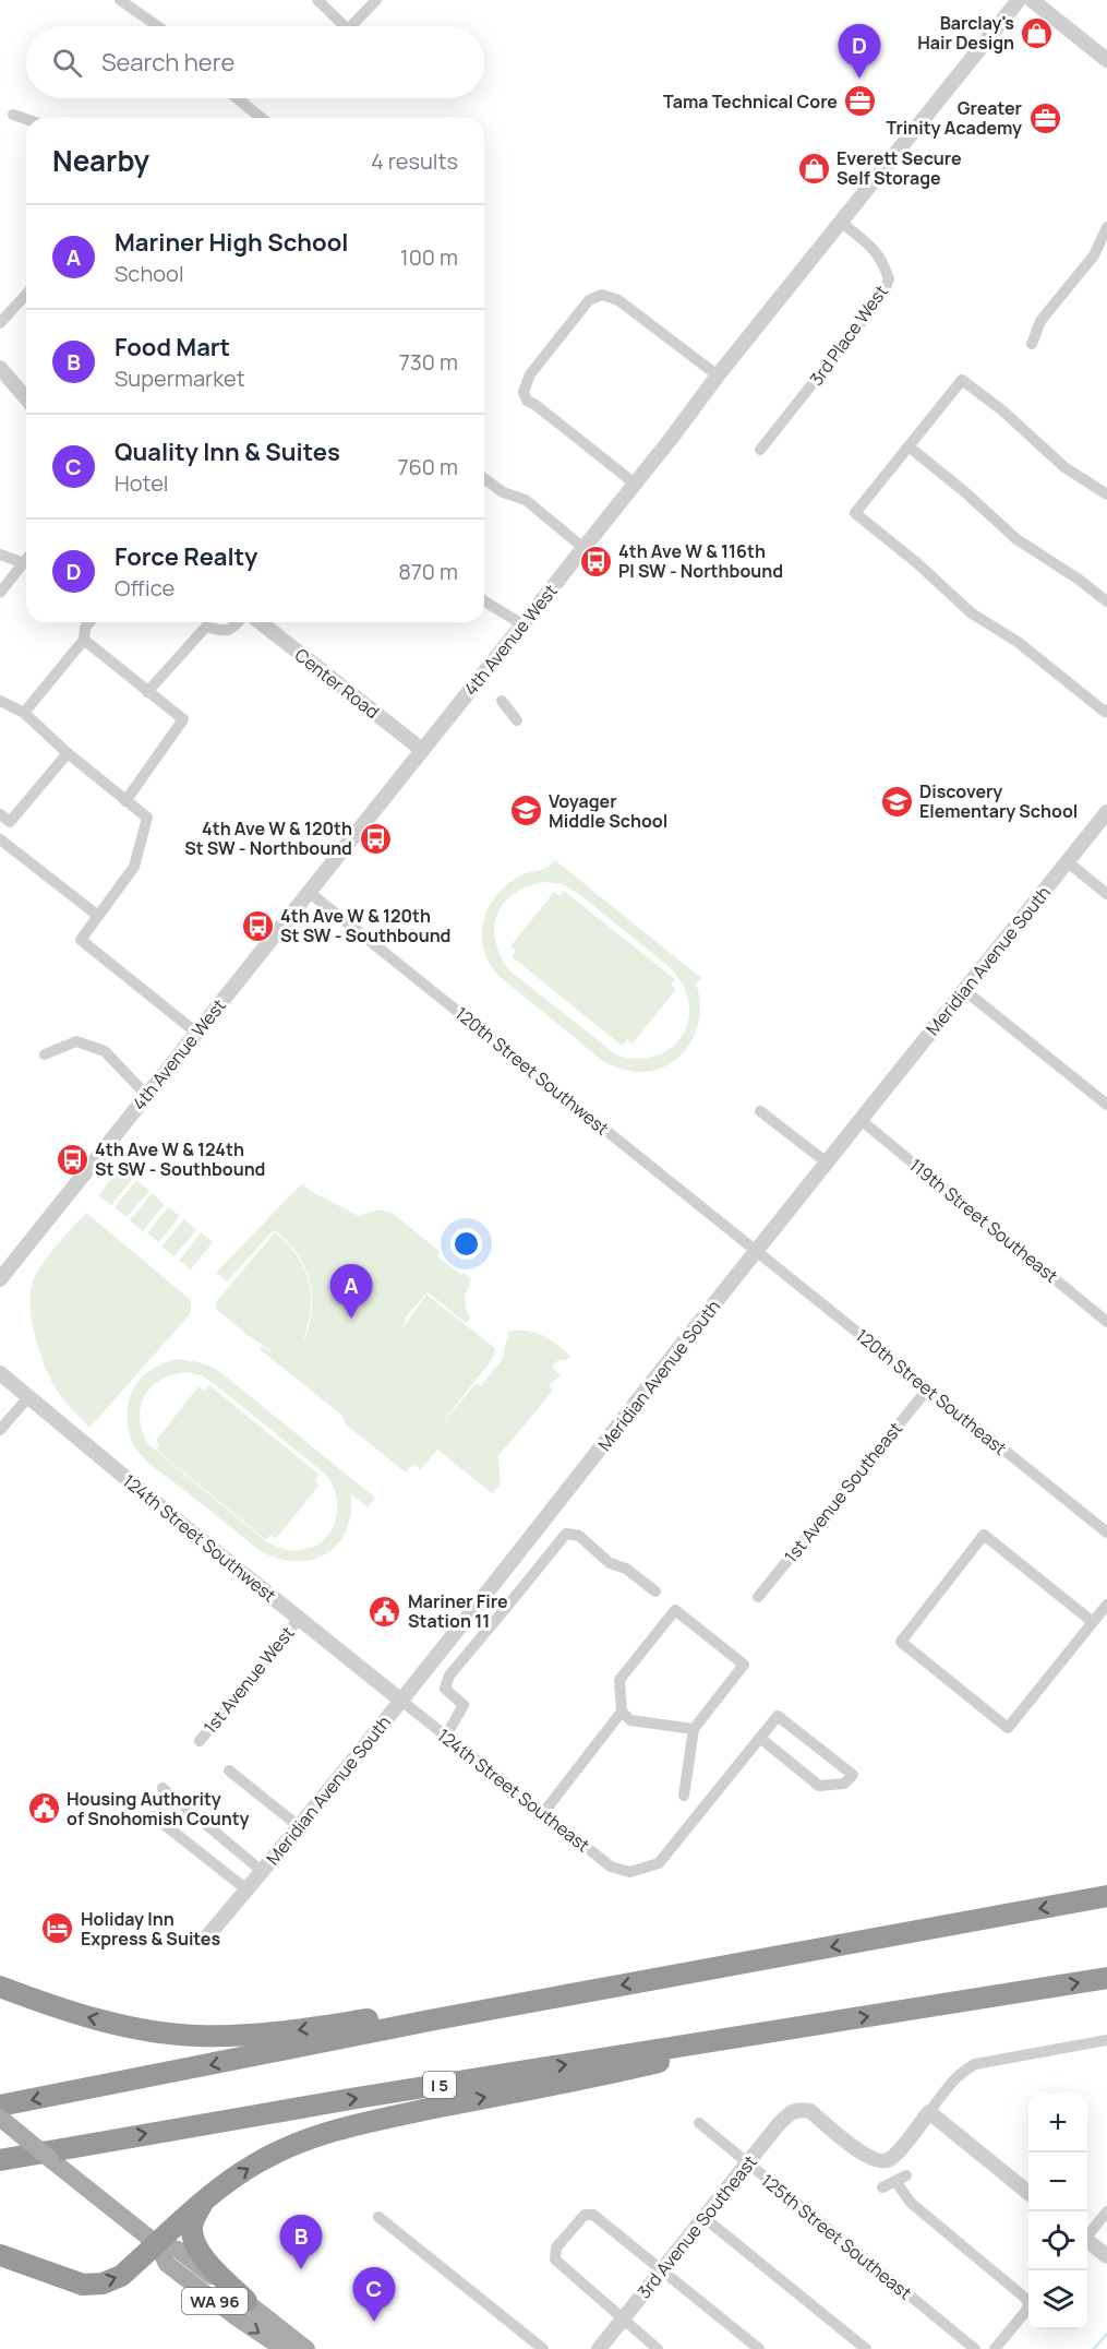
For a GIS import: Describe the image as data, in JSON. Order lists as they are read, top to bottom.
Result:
{
  "streets": {
    "highway": ["I 5"],
    "main road": ["WA 96"],
    "street": [
      "3rd Place West",
      "4th Avenue West",
      "Center Road",
      "Meridian Avenue South",
      "120th Street Southwest",
      "119th Street Southeast",
      "120th Street Southeast",
      "1st Avenue Southeast",
      "124th Street Southwest",
      "1st Avenue West",
      "124th Street Southeast",
      "3rd Avenue Southeast",
      "125th Street Southeast"
    ]
  },
  "crossings": [
    ["3rd Place West", "4th Avenue West"],
    ["4th Avenue West", "Center Road"],
    ["4th Avenue West", "120th Street Southwest"],
    ["Meridian Avenue South", "120th Street Southwest"],
    ["Meridian Avenue South", "119th Street Southeast"],
    ["Meridian Avenue South", "120th Street Southeast"],
    ["Meridian Avenue South", "124th Street Southwest"],
    ["Meridian Avenue South", "124th Street Southeast"],
    ["120th Street Southwest", "120th Street Southeast"],
    ["120th Street Southeast", "1st Avenue Southeast"],
    ["124th Street Southwest", "1st Avenue West"],
    ["124th Street Southwest", "124th Street Southeast"],
    ["3rd Avenue Southeast", "125th Street Southeast"]
  ],
  "places": {
    "shop": ["Barclay's Hair Design", "Everett Secure Self Storage"],
    "office": ["Tama Technical Core", "Greater Trinity Academy"],
    "bus stop": [
      "4th Ave W & 116th Pl SW - Northbound",
      "4th Ave W & 120th St SW - Northbound",
      "4th Ave W & 120th St SW - Southbound",
      "4th Ave W & 124th St SW - Southbound"
    ],
    "school or university": ["Discovery Elementary School", "Voyager Middle School"],
    "public building": ["Mariner Fire Station 11", "Housing Authority of Snohomish County"],
    "hotel": ["Holiday Inn Express & Suites"]
  },
  "page": {
    "pins": [
      "D",
      "A",
      "B",
      "C"
    ],
    "search": "Search here",
    "heading": ["Nearby", "4 results"],
    "list": [
      {
        "mark": "A",
        "name": "Mariner High School",
        "note": "School",
        "value": "100 m"
      },
      {
        "mark": "B",
        "name": "Food Mart",
        "note": "Supermarket",
        "value": "730 m"
      },
      {
        "mark": "C",
        "name": "Quality Inn & Suites",
        "note": "Hotel",
        "value": "760 m"
      },
      {
        "mark": "D",
        "name": "Force Realty",
        "note": "Office",
        "value": "870 m"
      }
    ],
    "map_buttons": ["+", "−"]
  }
}
